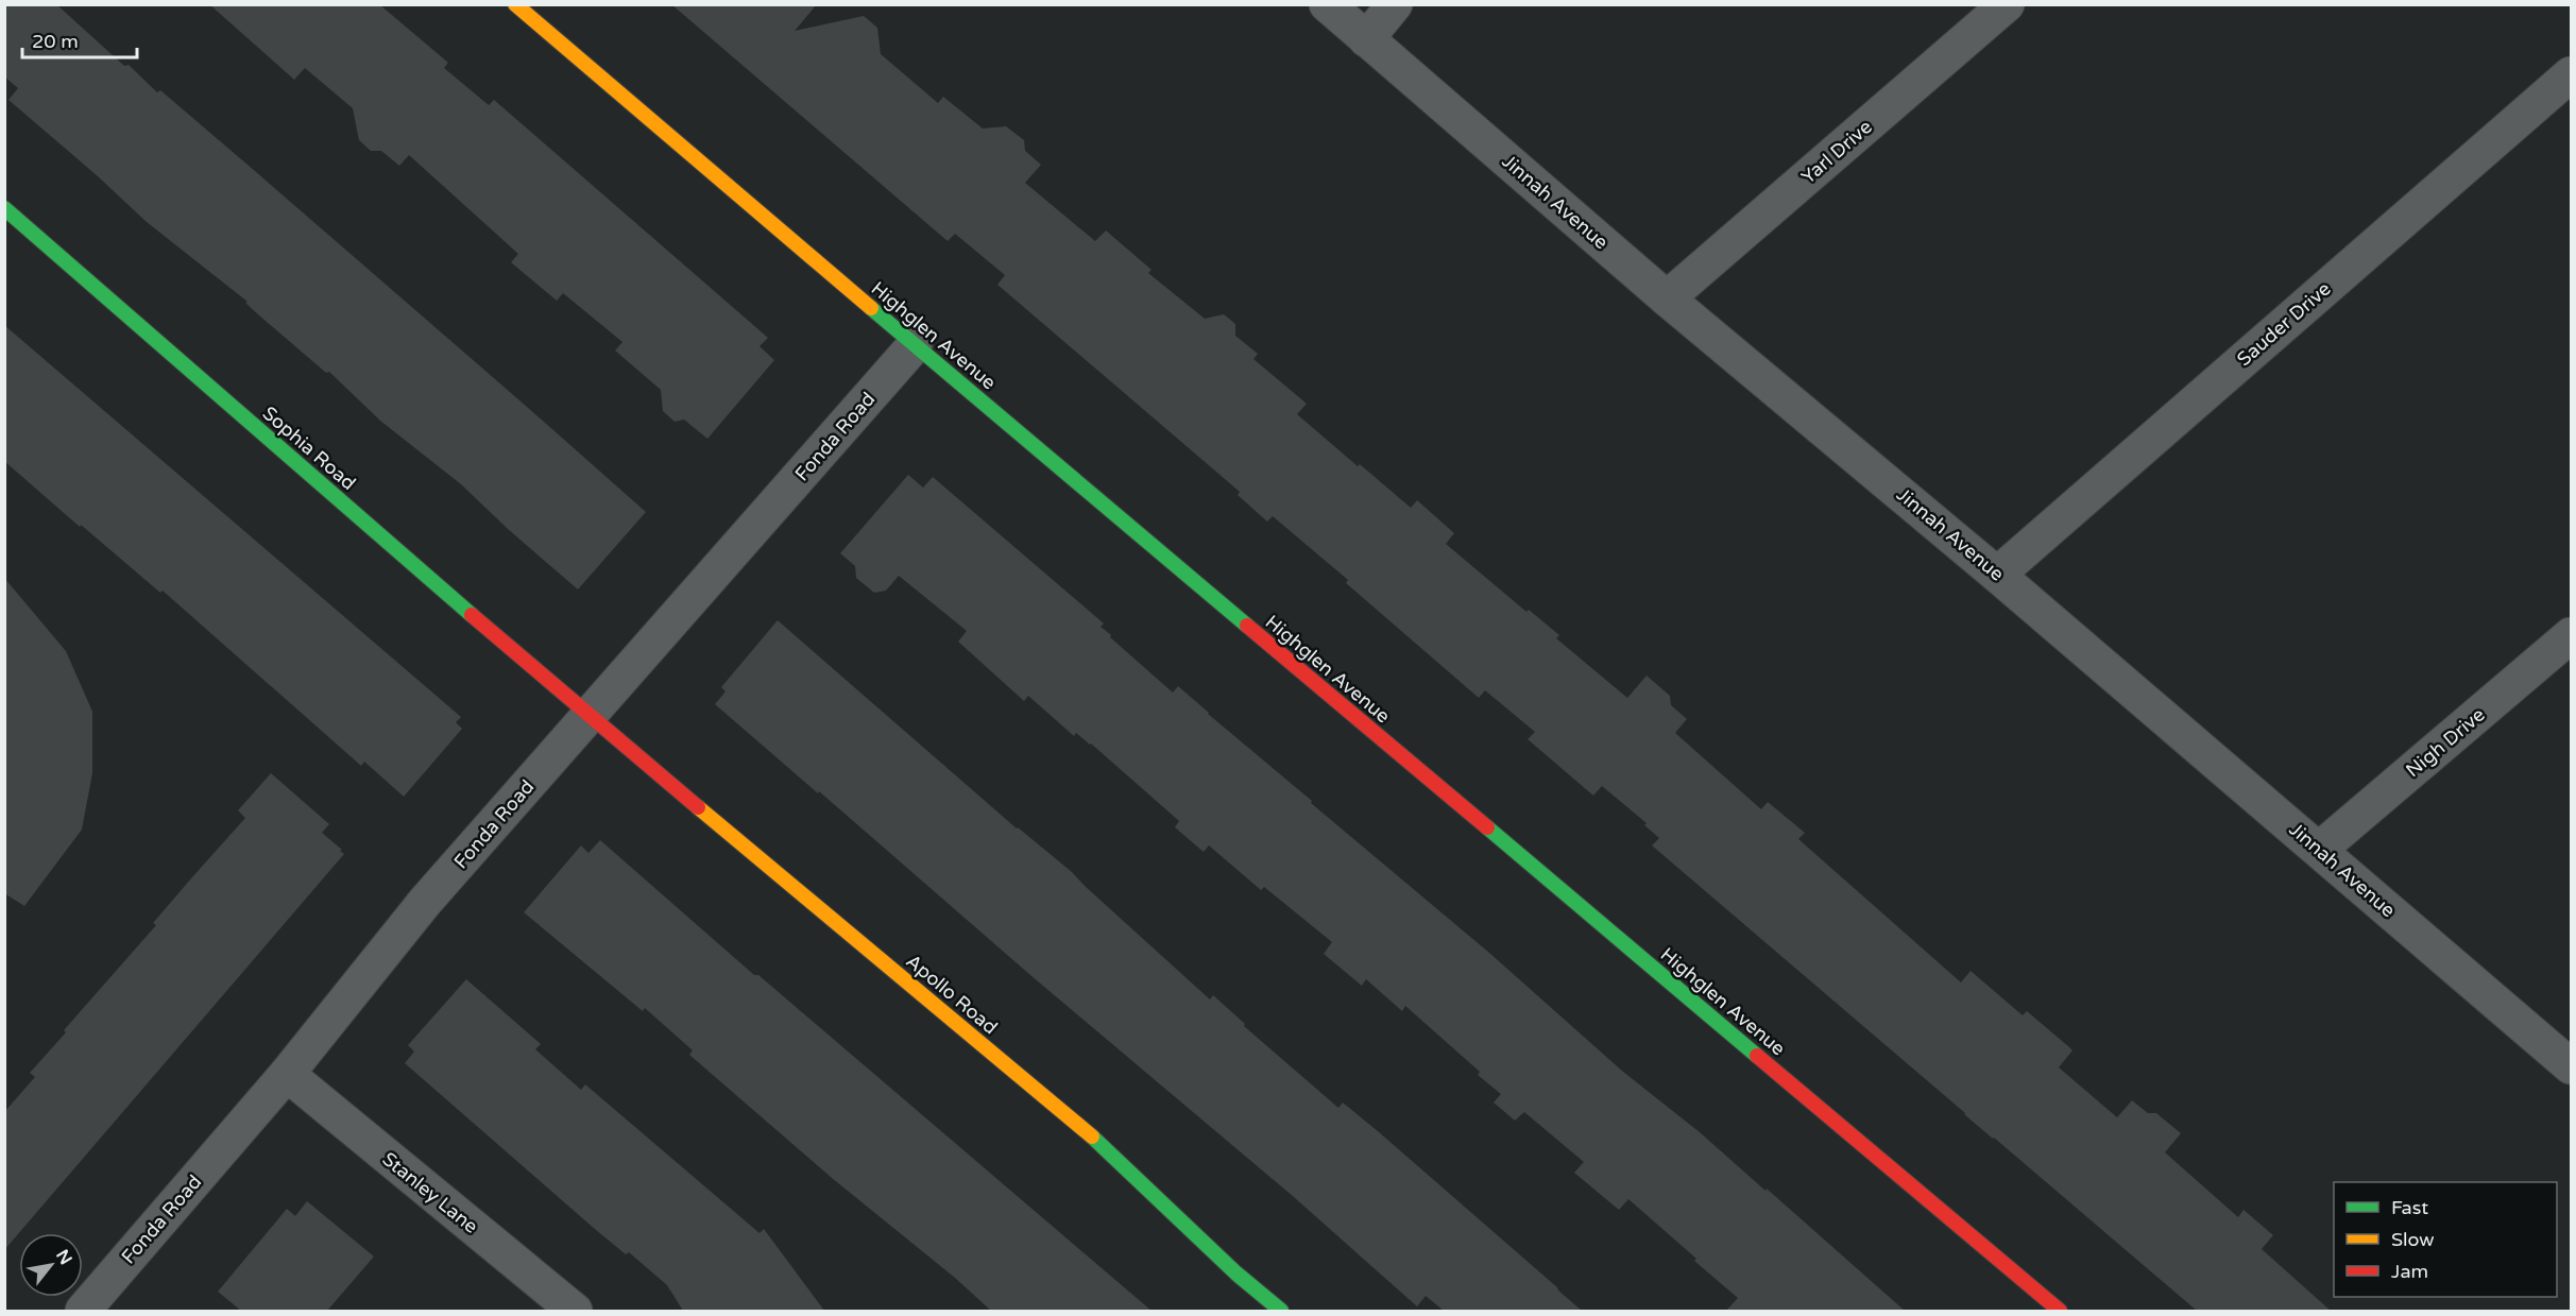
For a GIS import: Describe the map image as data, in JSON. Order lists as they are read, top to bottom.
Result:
{
  "streets": {
    "street": [
      "Yarl Drive",
      "Jinnah Avenue",
      "Sauder Drive",
      "Highglen Avenue",
      "Fonda Road",
      "Sophia Road",
      "Nigh Drive",
      "Apollo Road",
      "Stanley Lane"
    ]
  },
  "crossings": [
    ["Yarl Drive", "Jinnah Avenue"],
    ["Jinnah Avenue", "Sauder Drive"],
    ["Jinnah Avenue", "Nigh Drive"],
    ["Highglen Avenue", "Fonda Road"],
    ["Fonda Road", "Sophia Road"],
    ["Fonda Road", "Apollo Road"],
    ["Fonda Road", "Stanley Lane"],
    ["Sophia Road", "Apollo Road"]
  ],
  "legend": ["Fast", "Slow", "Jam"],
  "scale_bar": "20 m",
  "north": "top right"
}
